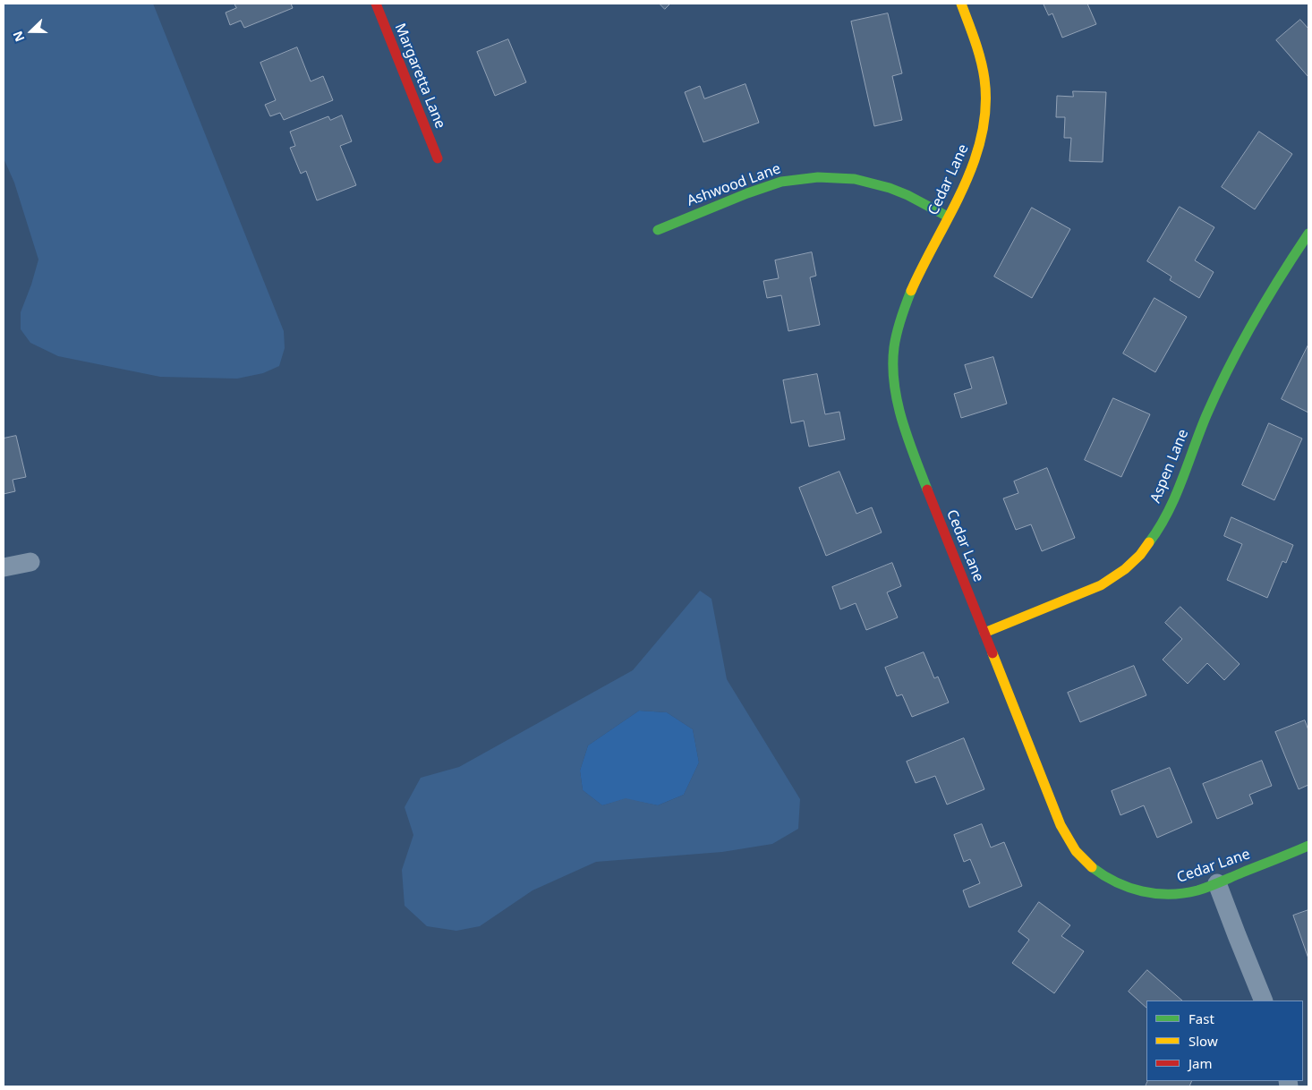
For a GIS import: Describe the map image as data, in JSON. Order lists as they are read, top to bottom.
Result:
{
  "streets": {
    "street": [
      "Margaretta Lane",
      "Cedar Lane",
      "Ashwood Lane",
      "Aspen Lane"
    ]
  },
  "crossings": [
    ["Cedar Lane", "Ashwood Lane"],
    ["Cedar Lane", "Aspen Lane"]
  ],
  "legend": ["Fast", "Slow", "Jam"],
  "north": "left"
}
